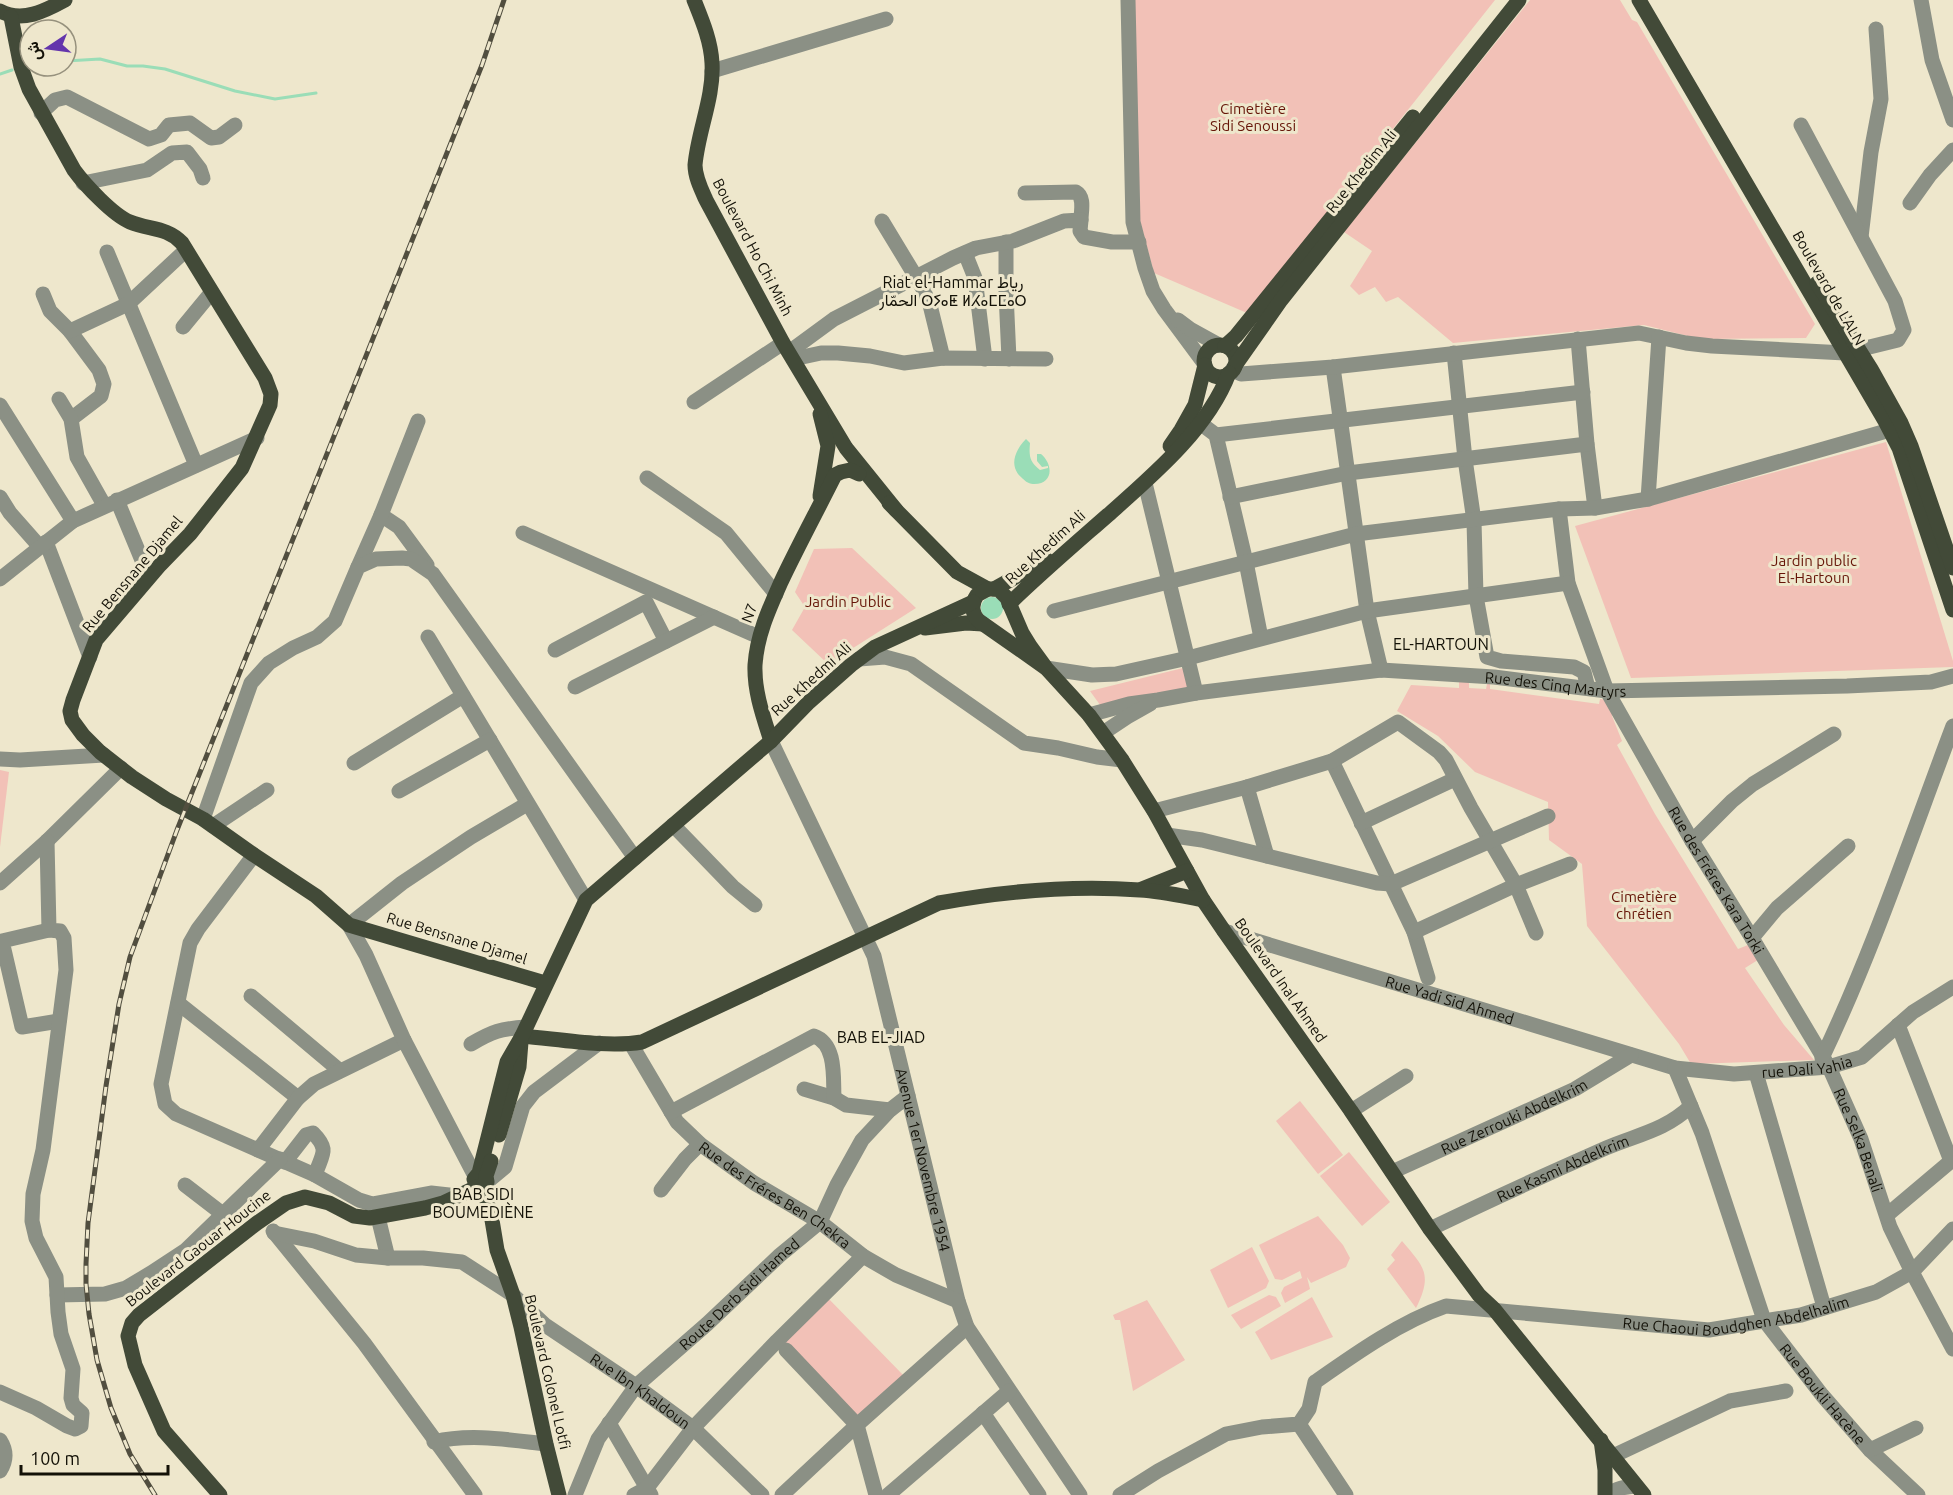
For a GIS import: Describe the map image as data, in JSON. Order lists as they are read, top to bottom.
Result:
{
  "streets": {
    "main road": [
      "Rue Khedim Ali",
      "Boulevard Ho Chi Minh",
      "Boulevard de L'ALN",
      "Rue Bensnane Djamel",
      "N7",
      "Rue Khedmi Ali",
      "Boulevard Inal Ahmed",
      "Boulevard Gaouar Houcine",
      "Boulevard Colonel Lotfi"
    ],
    "street": [
      "Rue des Cinq Martyrs",
      "Rue des Fréres Kara Torki",
      "Rue Yadi Sid Ahmed",
      "rue Dali Yahia",
      "Rue Zerrouki Abdelkrim",
      "Rue Selka Benali",
      "Avenue 1er Novembre 1954",
      "Rue Kasmi Abdelkrim",
      "Rue des Fréres Ben Chekra",
      "Route Derb Sidi Hamed",
      "Rue Chaoui Boudghen Abdelhalim",
      "Rue Ibn Khaldoun",
      "Rue Boukli Hacène"
    ]
  },
  "crossings": [
    ["Rue Khedim Ali", "Rue Khedmi Ali"],
    ["N7", "Rue Khedmi Ali"],
    ["N7", "Avenue 1er Novembre 1954"],
    ["Rue Khedmi Ali", "Avenue 1er Novembre 1954"],
    ["Rue des Cinq Martyrs", "Rue des Fréres Kara Torki"],
    ["Rue des Fréres Kara Torki", "rue Dali Yahia"],
    ["Rue des Fréres Kara Torki", "Rue Selka Benali"],
    ["Boulevard Inal Ahmed", "Rue Yadi Sid Ahmed"],
    ["Boulevard Inal Ahmed", "Rue Zerrouki Abdelkrim"],
    ["Boulevard Inal Ahmed", "Rue Kasmi Abdelkrim"],
    ["Boulevard Inal Ahmed", "Rue Chaoui Boudghen Abdelhalim"],
    ["Rue Yadi Sid Ahmed", "rue Dali Yahia"],
    ["Rue Yadi Sid Ahmed", "Rue Zerrouki Abdelkrim"],
    ["Rue Yadi Sid Ahmed", "Rue Boukli Hacène"],
    ["rue Dali Yahia", "Rue Selka Benali"],
    ["rue Dali Yahia", "Rue Boukli Hacène"],
    ["Rue Selka Benali", "Rue Chaoui Boudghen Abdelhalim"],
    ["Avenue 1er Novembre 1954", "Rue des Fréres Ben Chekra"],
    ["Avenue 1er Novembre 1954", "Route Derb Sidi Hamed"],
    ["Rue Kasmi Abdelkrim", "Rue Boukli Hacène"],
    ["Rue des Fréres Ben Chekra", "Route Derb Sidi Hamed"],
    ["Boulevard Gaouar Houcine", "Boulevard Colonel Lotfi"],
    ["Route Derb Sidi Hamed", "Rue Ibn Khaldoun"],
    ["Rue Chaoui Boudghen Abdelhalim", "Rue Boukli Hacène"],
    ["Boulevard Colonel Lotfi", "Rue Ibn Khaldoun"]
  ],
  "districts": [
    "Riat el-Hammar رياط الحمّار ⵔⵢⴰⵟ ⵍⵃⴰⵎⵎⴰⵔ",
    "EL-HARTOUN",
    "BAB EL-JIAD",
    "BAB SIDI BOUMEDIÈNE"
  ],
  "parks": [
    "Cimetière Sidi Senoussi",
    "Jardin public El-Hartoun",
    "Jardin Public",
    "Cimetière chrétien"
  ],
  "scale_bar": "100 m",
  "north": "left"
}
